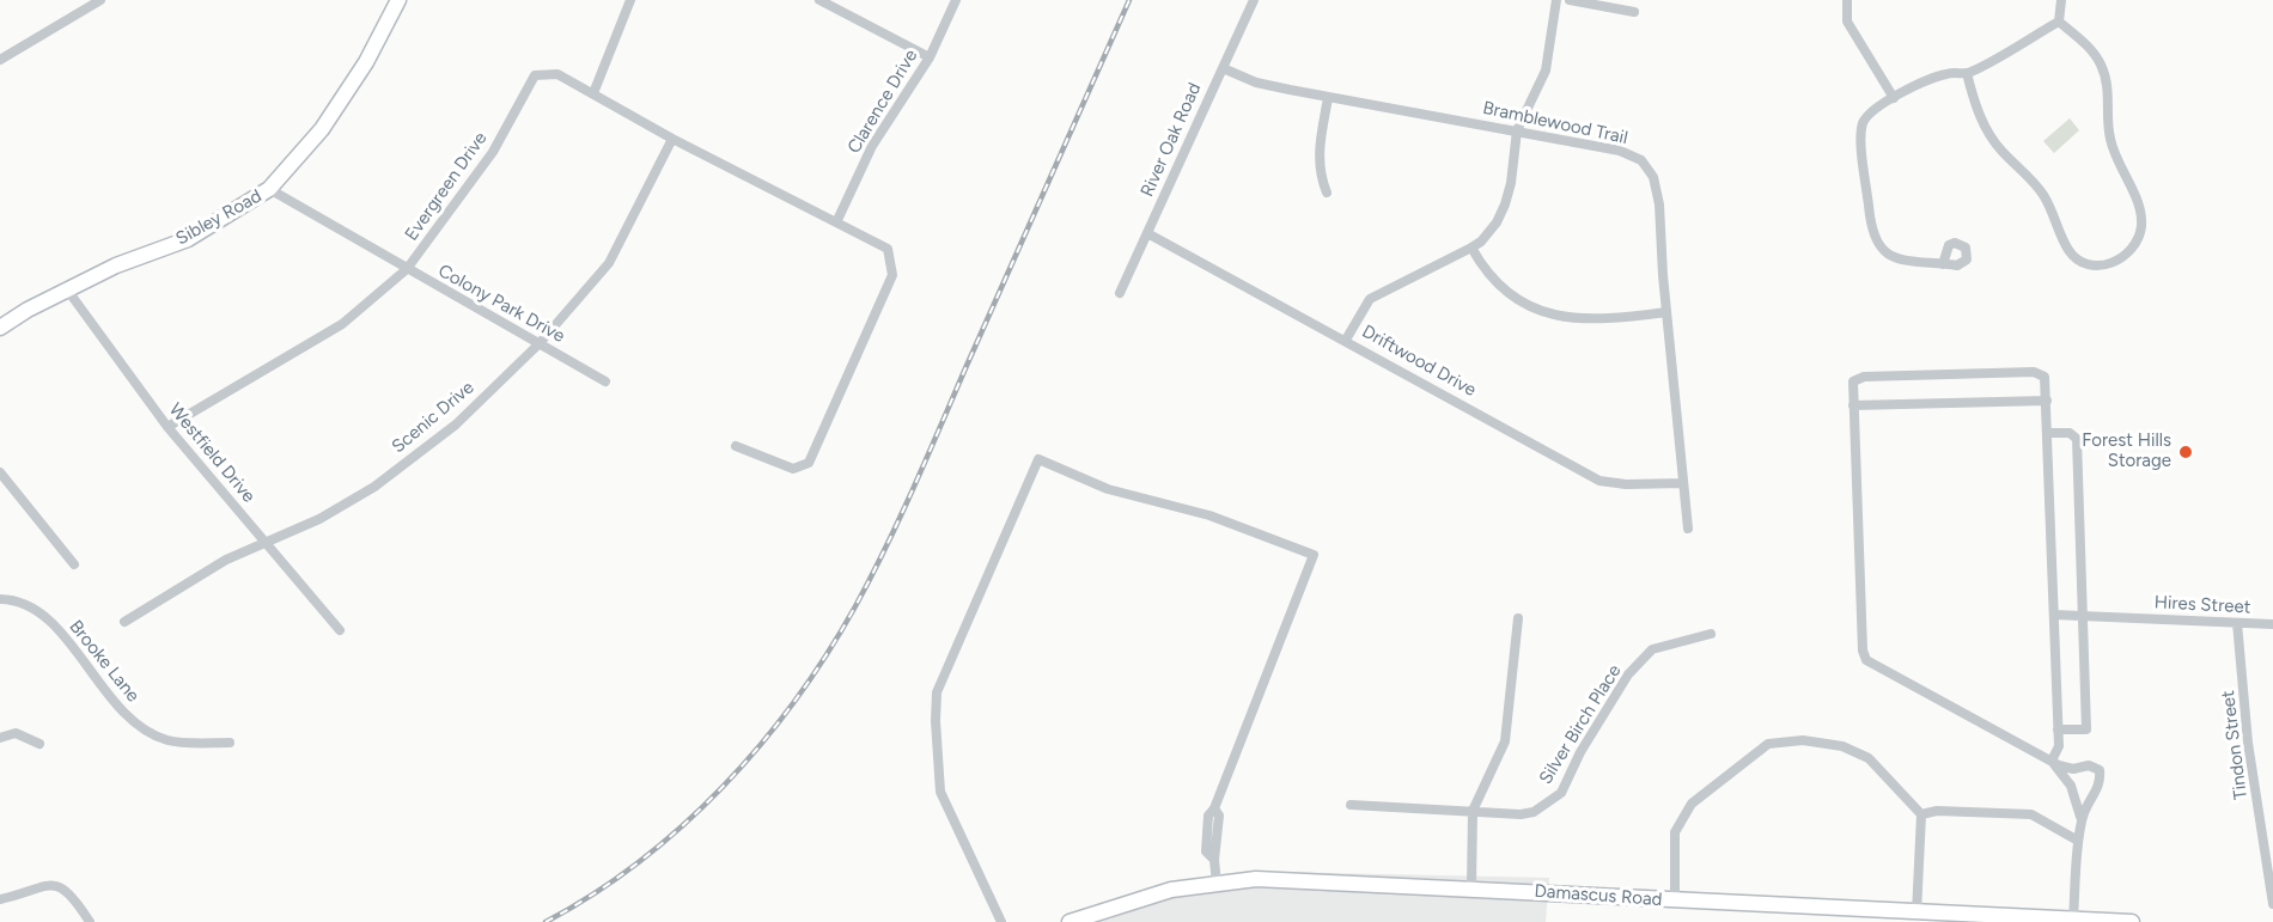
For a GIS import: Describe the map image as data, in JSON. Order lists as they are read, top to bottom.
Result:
{
  "streets": {
    "street": [
      "Clarence Drive",
      "Bramblewood Trail",
      "River Oak Road",
      "Evergreen Drive",
      "Sibley Road",
      "Colony Park Drive",
      "Driftwood Drive",
      "Scenic Drive",
      "Westfield Drive",
      "Hires Street",
      "Brooke Lane",
      "Silver Birch Place",
      "Tindon Street",
      "Damascus Road"
    ]
  },
  "crossings": [
    ["Clarence Drive", "Evergreen Drive"],
    ["Bramblewood Trail", "River Oak Road"],
    ["Bramblewood Trail", "Driftwood Drive"],
    ["River Oak Road", "Driftwood Drive"],
    ["Evergreen Drive", "Colony Park Drive"],
    ["Evergreen Drive", "Scenic Drive"],
    ["Evergreen Drive", "Westfield Drive"],
    ["Sibley Road", "Colony Park Drive"],
    ["Sibley Road", "Westfield Drive"],
    ["Colony Park Drive", "Scenic Drive"],
    ["Scenic Drive", "Westfield Drive"],
    ["Hires Street", "Tindon Street"]
  ],
  "places": ["Forest Hills Storage"]
}
